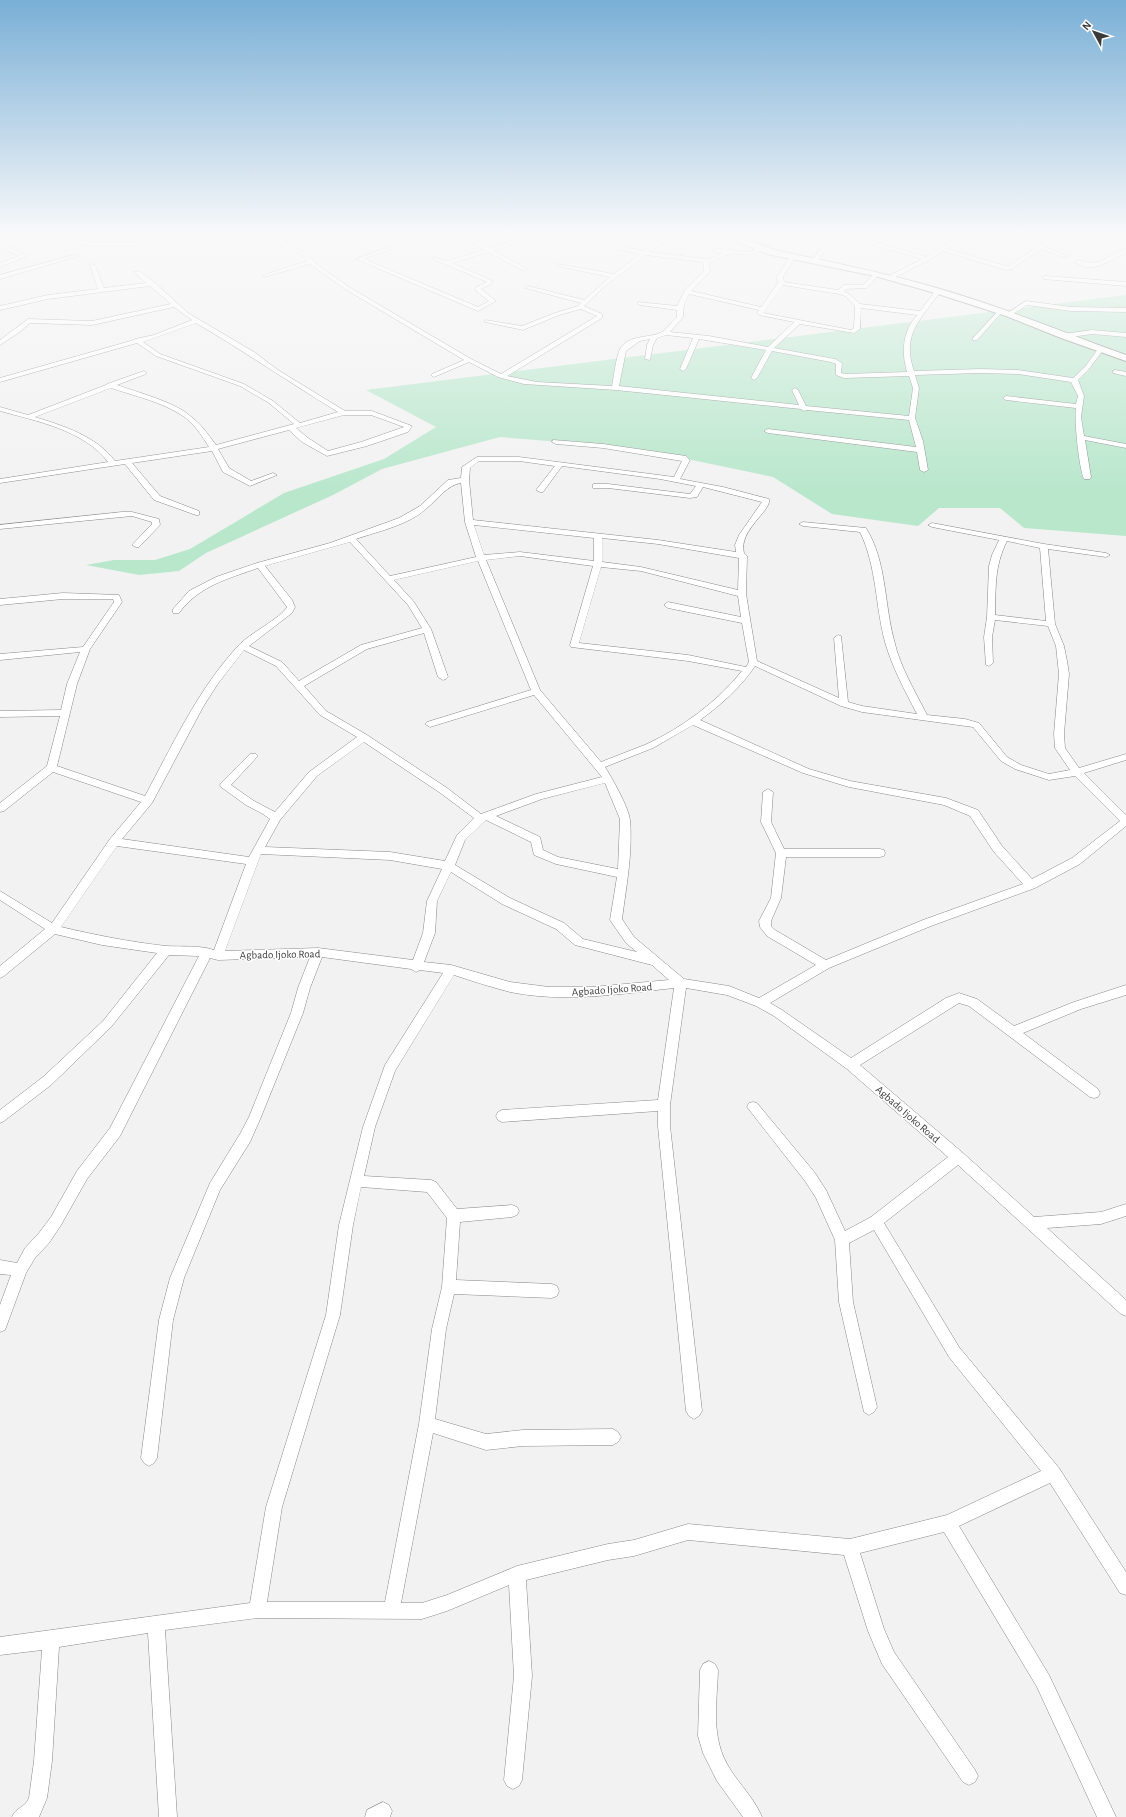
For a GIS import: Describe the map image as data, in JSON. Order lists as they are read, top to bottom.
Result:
{
  "streets": {
    "street": ["Agbado Ijoko Road"]
  },
  "north": "top left"
}
